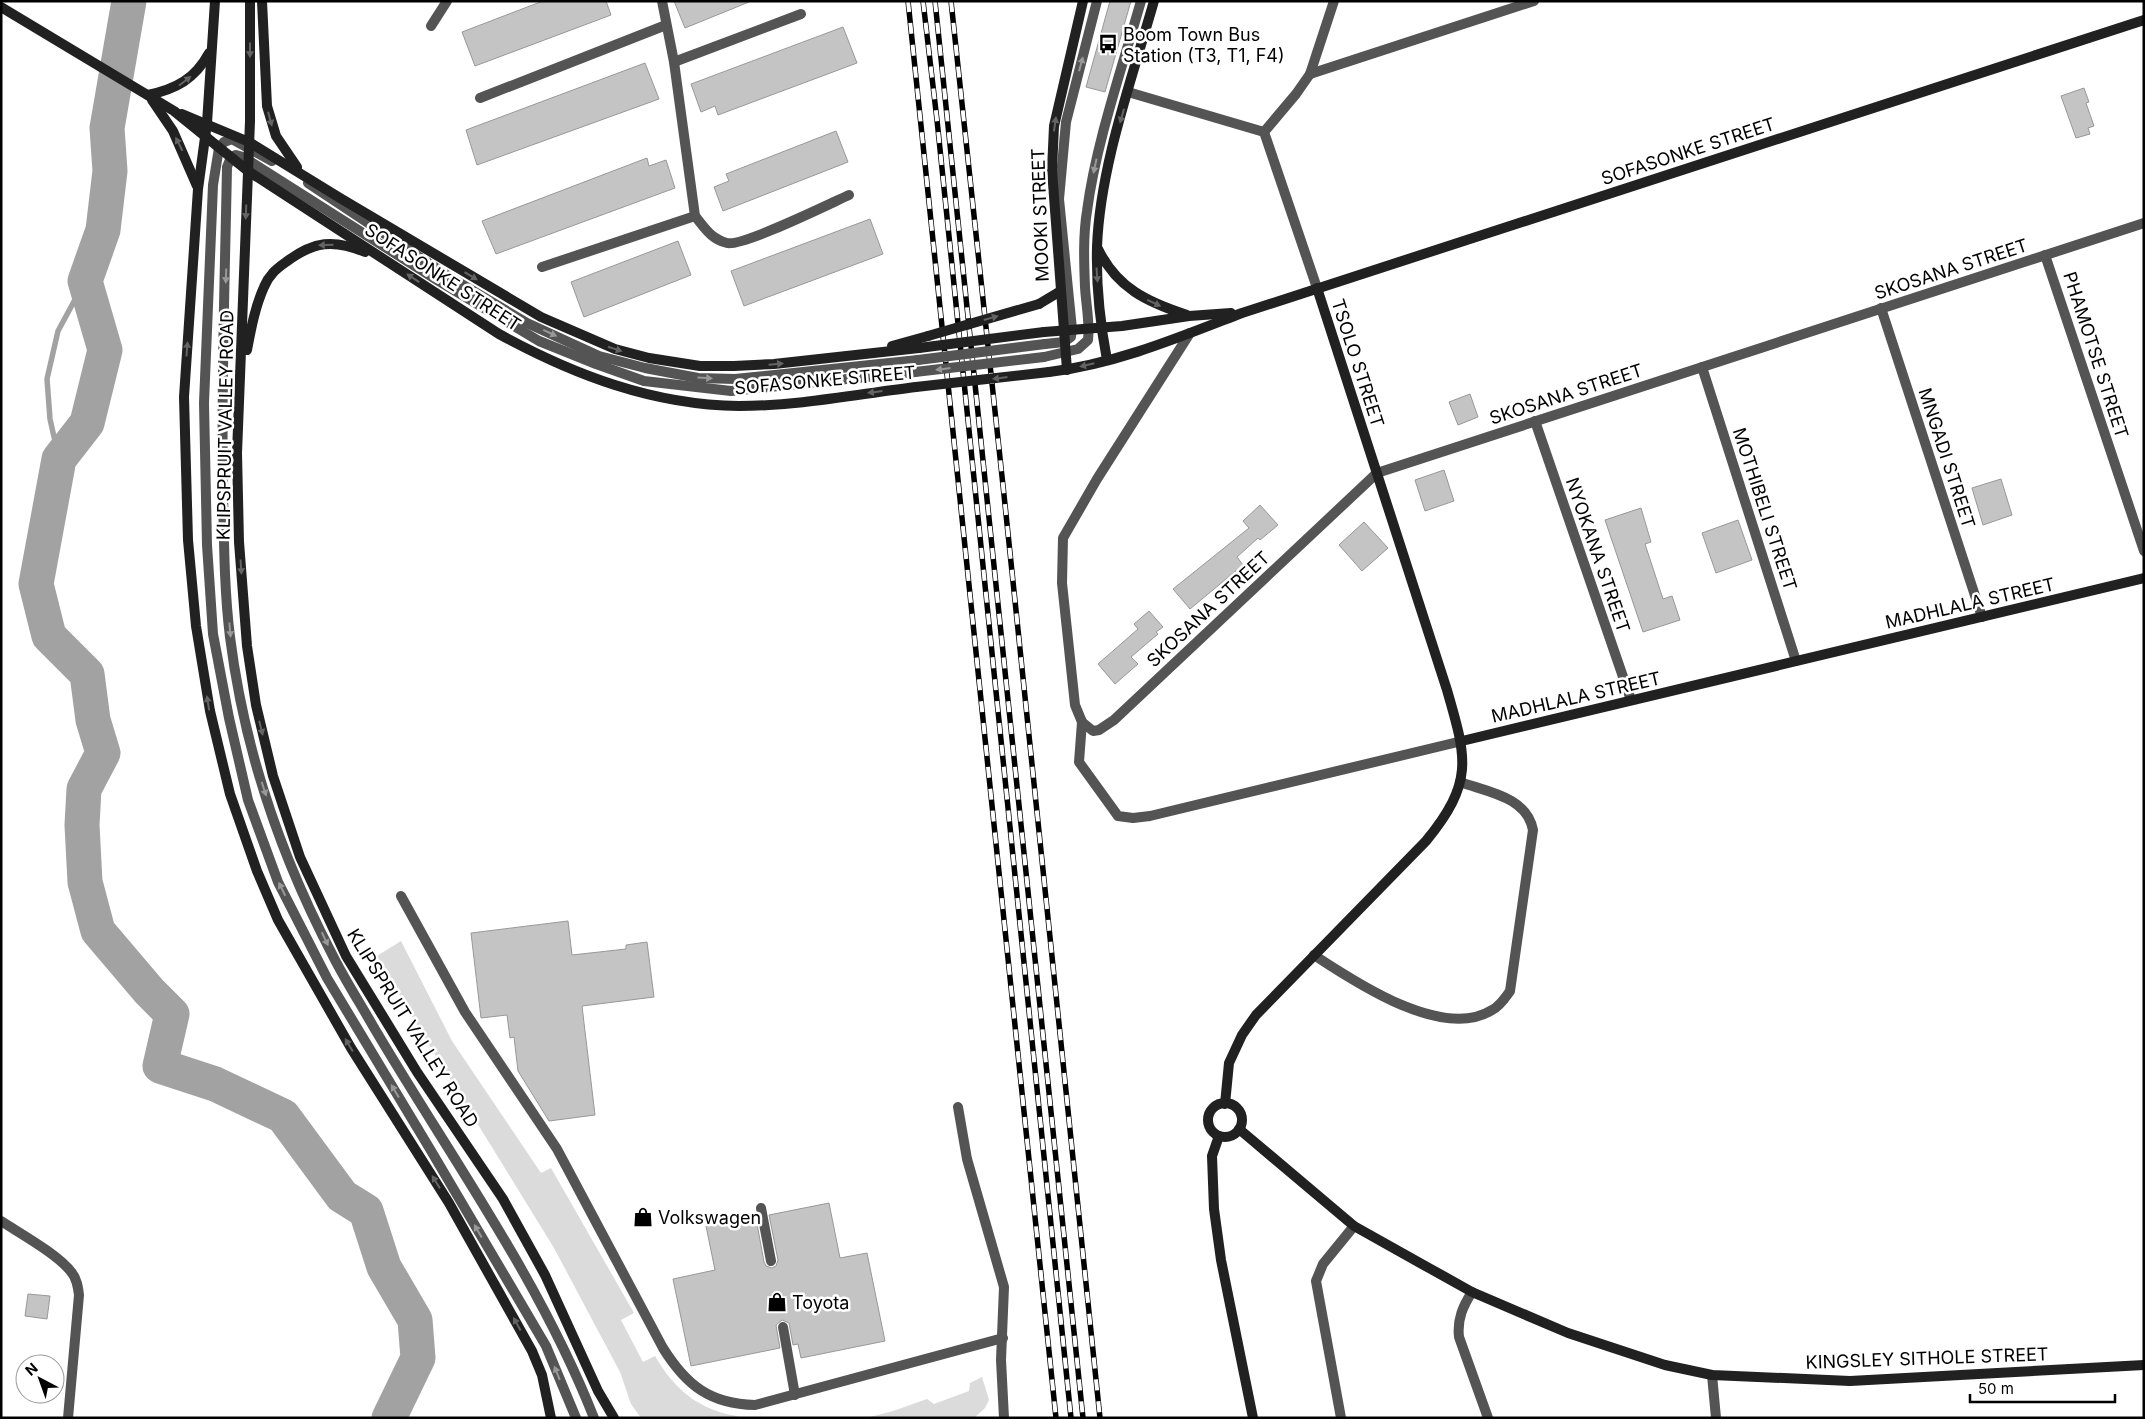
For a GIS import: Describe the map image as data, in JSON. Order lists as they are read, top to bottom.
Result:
{
  "streets": {
    "main road": [
      "SOFASONKE STREET",
      "MOOKI STREET",
      "TSOLO STREET",
      "KLIPSPRUIT VALLEY ROAD",
      "MADHLALA STREET",
      "KINGSLEY SITHOLE STREET"
    ],
    "street": [
      "SKOSANA STREET",
      "PHAMOTSE STREET",
      "MNGADI STREET",
      "MOTHIBELI STREET",
      "NYOKANA STREET"
    ]
  },
  "crossings": [
    ["SOFASONKE STREET", "MOOKI STREET"],
    ["SOFASONKE STREET", "TSOLO STREET"],
    ["SOFASONKE STREET", "KLIPSPRUIT VALLEY ROAD"],
    ["SKOSANA STREET", "PHAMOTSE STREET"],
    ["SKOSANA STREET", "TSOLO STREET"],
    ["SKOSANA STREET", "MNGADI STREET"],
    ["SKOSANA STREET", "MOTHIBELI STREET"],
    ["SKOSANA STREET", "NYOKANA STREET"],
    ["SKOSANA STREET", "MADHLALA STREET"],
    ["TSOLO STREET", "MADHLALA STREET"],
    ["TSOLO STREET", "KINGSLEY SITHOLE STREET"],
    ["MNGADI STREET", "MADHLALA STREET"],
    ["MOTHIBELI STREET", "MADHLALA STREET"],
    ["NYOKANA STREET", "MADHLALA STREET"]
  ],
  "places": {
    "bus stop": ["Boom Town Bus Station (T3, T1, F4)"],
    "shop": ["Volkswagen", "Toyota"]
  },
  "scale_bar": "50 m",
  "north": "top left"
}
